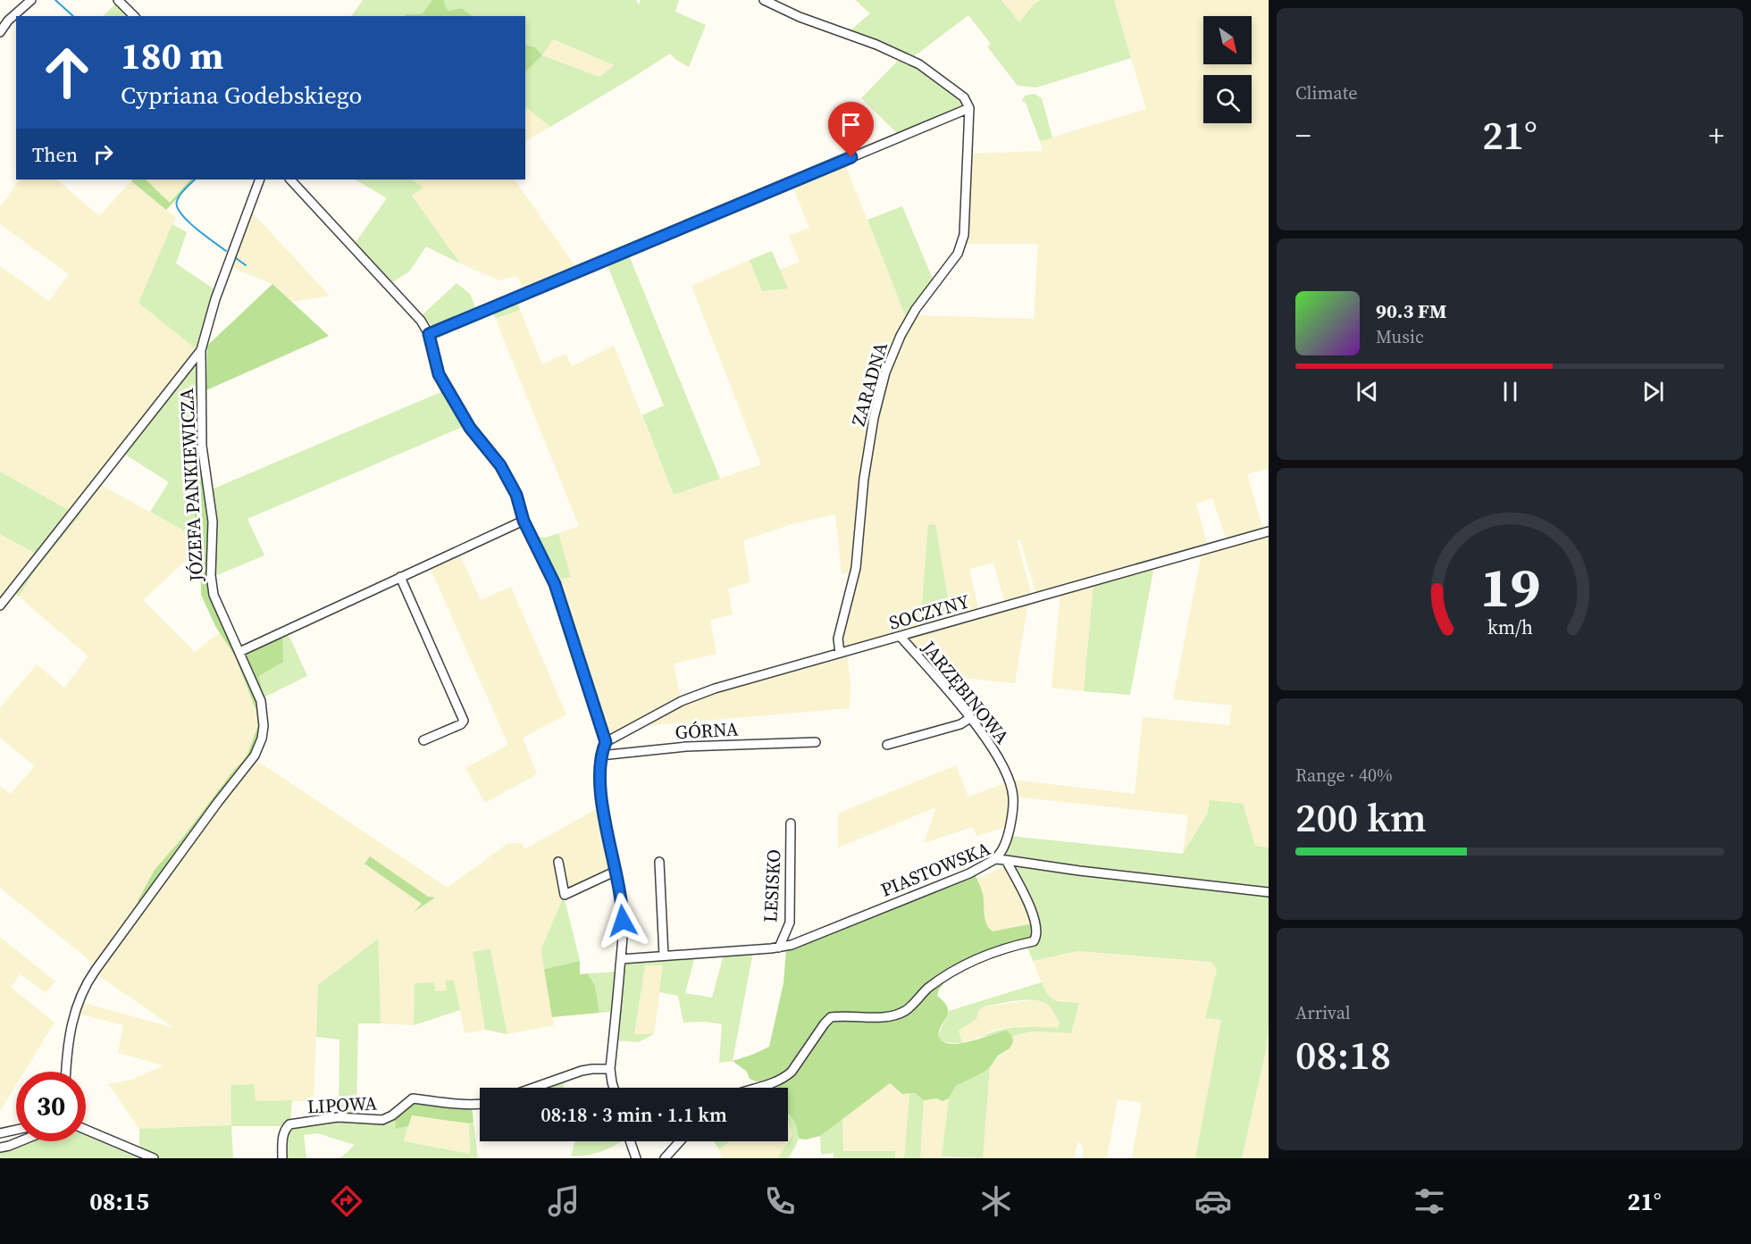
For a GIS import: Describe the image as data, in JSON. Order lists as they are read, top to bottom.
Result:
{
  "streets": {
    "street": [
      "ZARADNA",
      "JÓZEFA PANKIEWICZA",
      "SOCZYNY",
      "JARZĘBINOWA",
      "GÓRNA",
      "PIASTOWSKA",
      "LESISKO",
      "LIPOWA"
    ]
  },
  "crossings": [
    ["ZARADNA", "SOCZYNY"],
    ["SOCZYNY", "JARZĘBINOWA"],
    ["JARZĘBINOWA", "PIASTOWSKA"],
    ["PIASTOWSKA", "LESISKO"]
  ],
  "north": "bottom right",
  "page": {
    "tile": [
      "Climate",
      ["Range · 40%", "200 km"],
      ["Arrival", "08:18"]
    ],
    "turn": ["180 m", "Cypriana Godebskiego"],
    "heat": ["−", "21°", "+"],
    "then": "Then",
    "song": ["90.3 FM", "Music"],
    "limit": "30",
    "trip": "08:18 · 3 min · 1.1 km",
    "tabs": ["08:15", "21°"],
    "gauge": ["19", "km/h"]
  }
}
